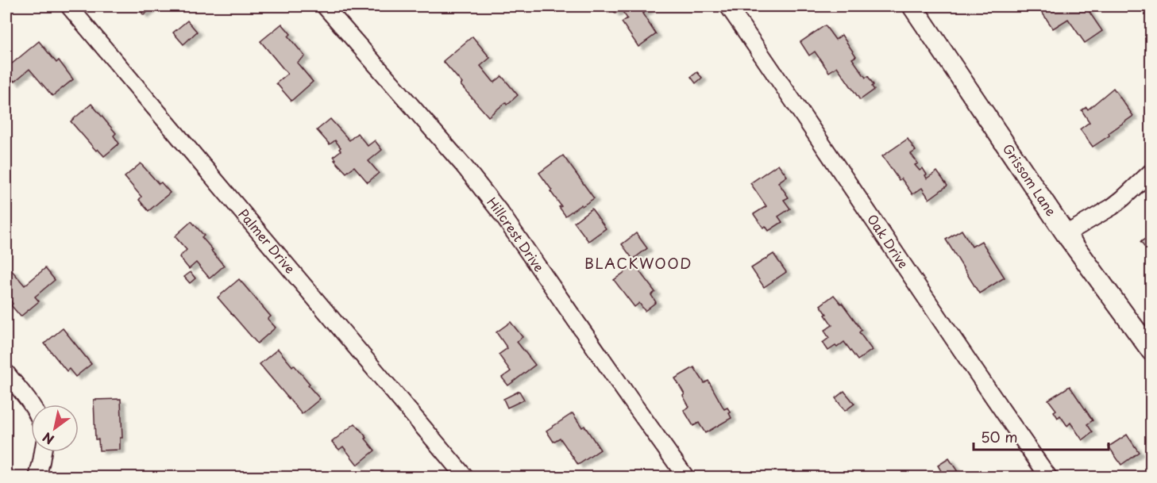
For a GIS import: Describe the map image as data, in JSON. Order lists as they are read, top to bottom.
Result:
{
  "streets": {
    "street": [
      "Grissom Lane",
      "Hillcrest Drive",
      "Palmer Drive",
      "Oak Drive"
    ]
  },
  "districts": ["BLACKWOOD"],
  "scale_bar": "50 m",
  "north": "bottom left"
}
